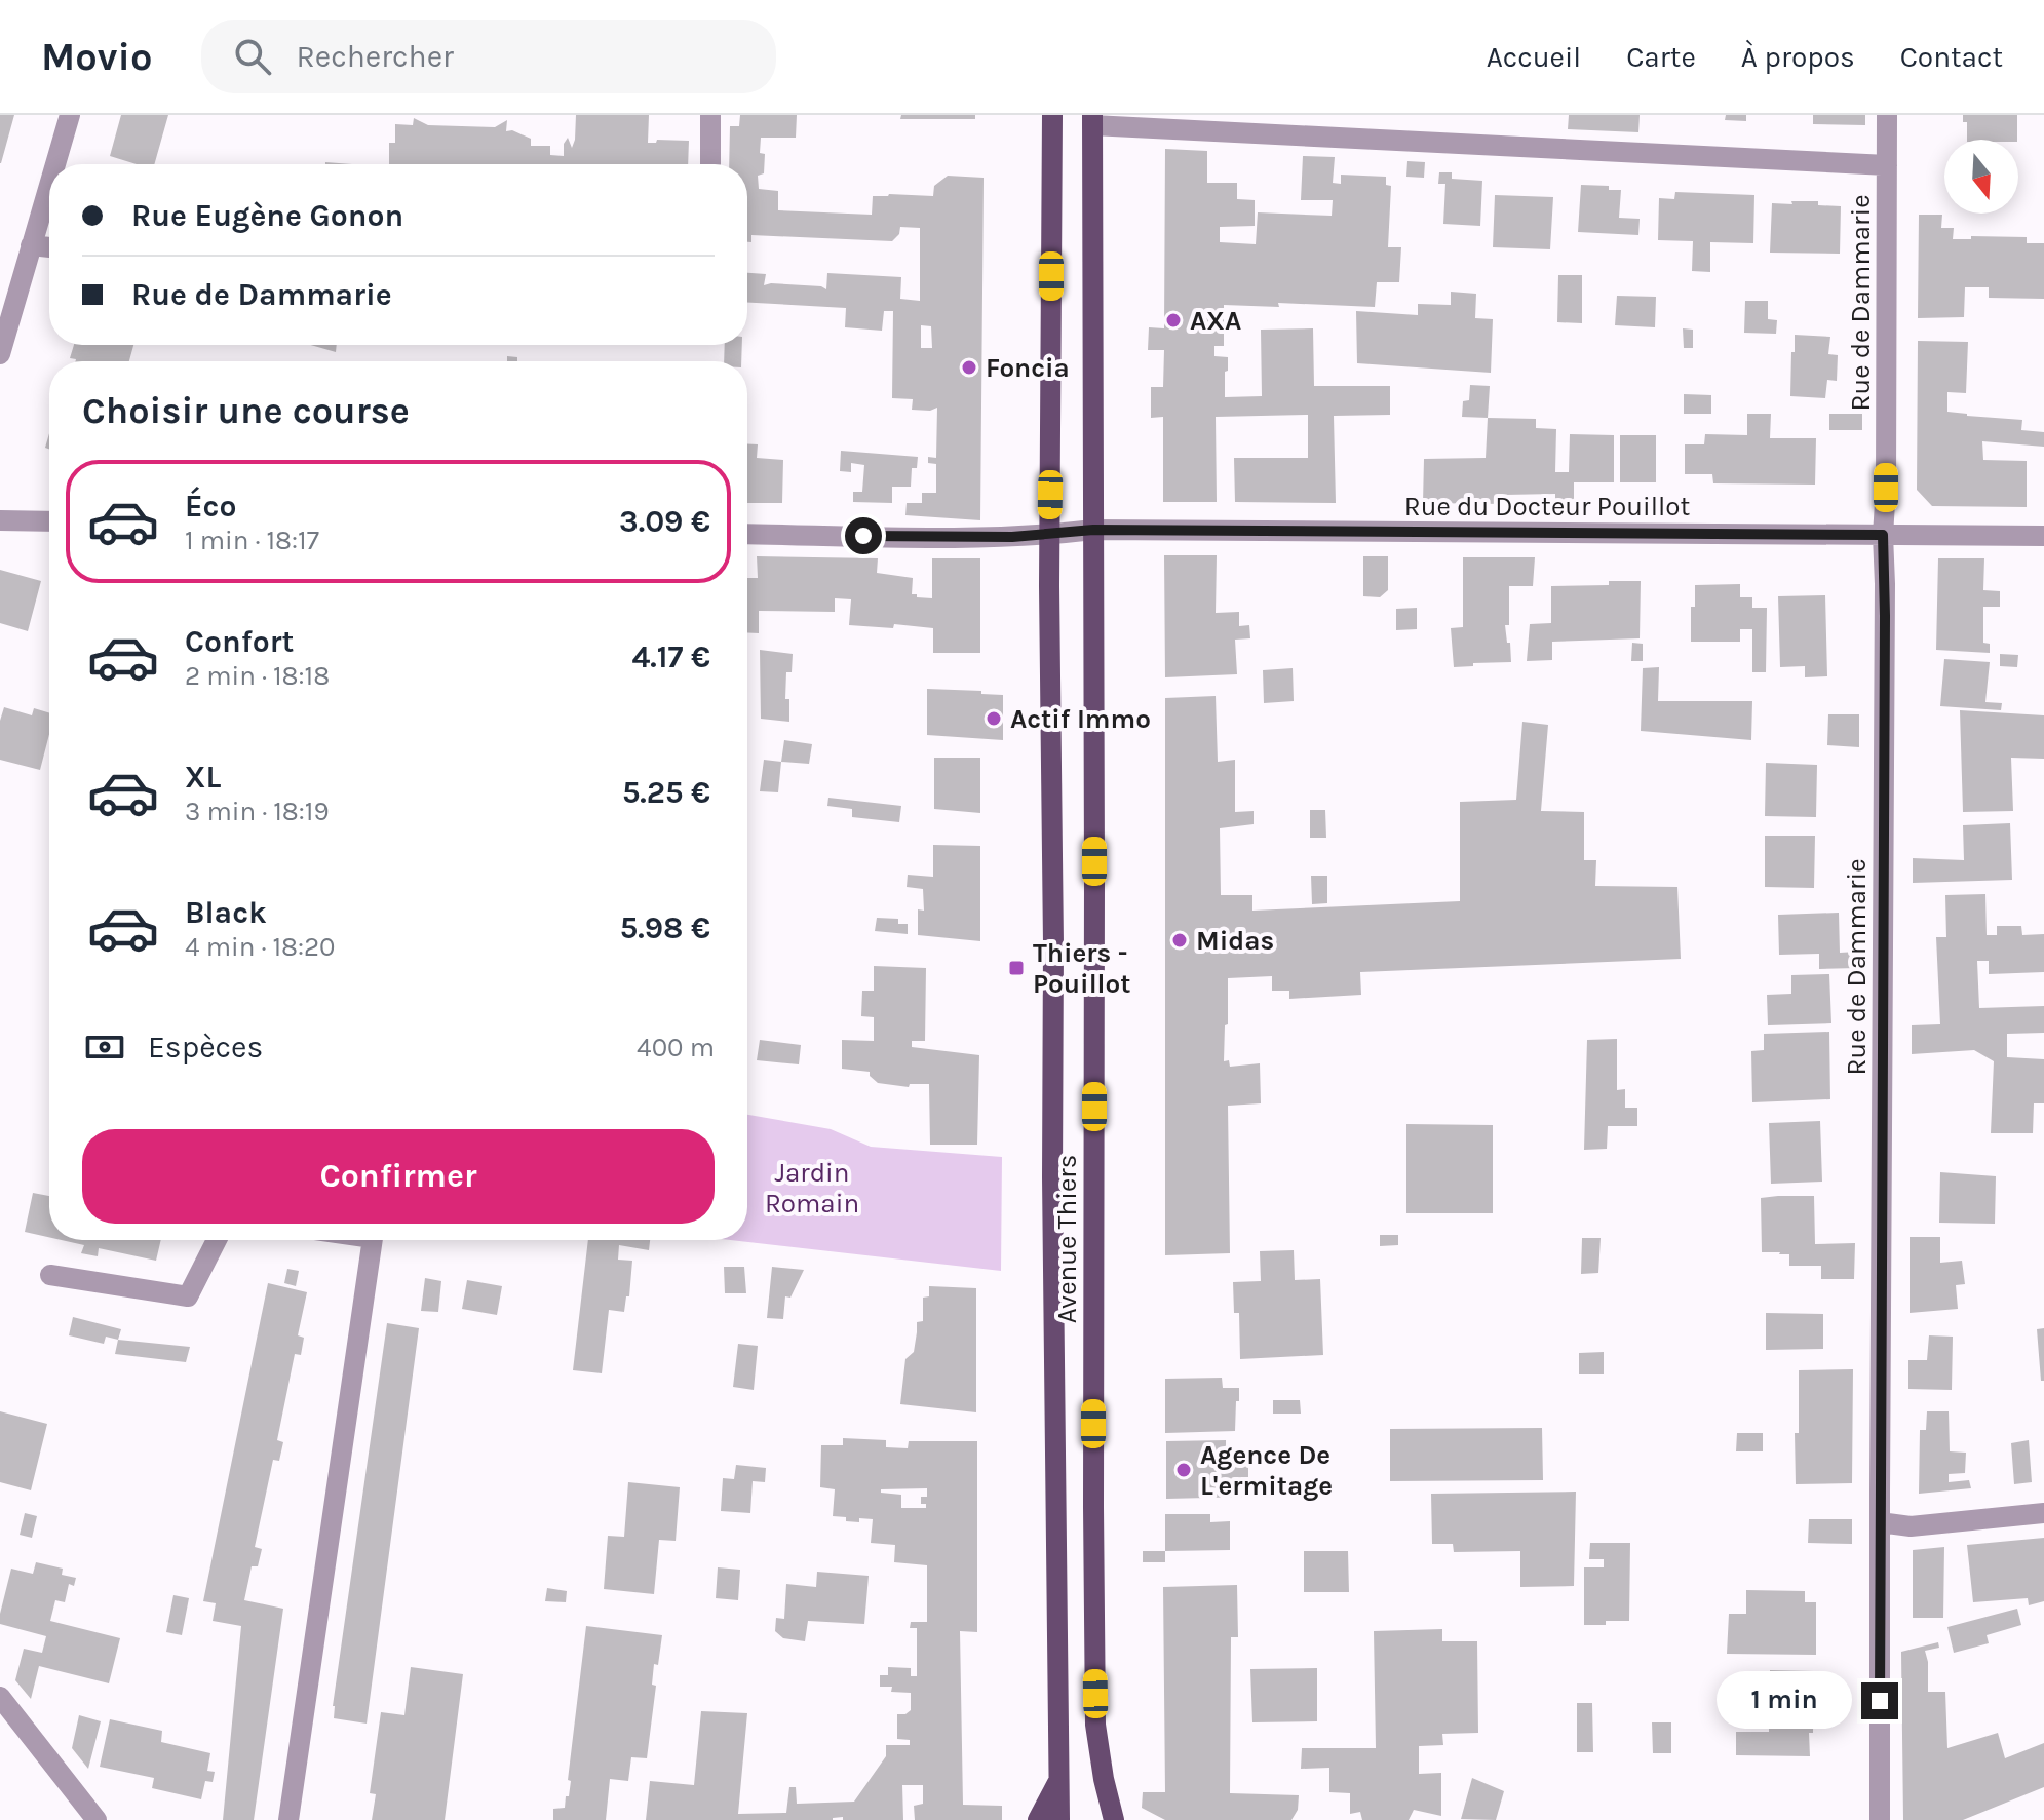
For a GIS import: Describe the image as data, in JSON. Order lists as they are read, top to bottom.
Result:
{
  "streets": {
    "main road": ["Avenue Thiers"],
    "street": ["Rue de Dammarie", "Rue du Docteur Pouillot"]
  },
  "crossings": [
    ["Rue de Dammarie", "Rue du Docteur Pouillot"],
    ["Rue du Docteur Pouillot", "Avenue Thiers"]
  ],
  "parks": ["Jardin Romain"],
  "places": {
    "other": [
      "AXA",
      "Foncia",
      "Actif Immo",
      "Midas",
      "Agence De L'ermitage"
    ],
    "transit": ["Thiers - Pouillot"]
  },
  "north": "bottom",
  "page": {
    "header": "Movio",
    "search": "Rechercher",
    "nav": [
      "Accueil",
      "Carte",
      "À propos",
      "Contact"
    ],
    "banner": ["Rue Eugène Gonon", "Rue de Dammarie"],
    "heading": "Choisir une course",
    "list": [
      {
        "name": "Éco",
        "note": "1 min · 18:17",
        "value": "3.09 €"
      },
      {
        "name": "Confort",
        "note": "2 min · 18:18",
        "value": "4.17 €"
      },
      {
        "name": "XL",
        "note": "3 min · 18:19",
        "value": "5.25 €"
      },
      {
        "name": "Black",
        "note": "4 min · 18:20",
        "value": "5.98 €"
      }
    ],
    "pay": ["Espèces", "400 m"],
    "buttons": "Confirmer",
    "bubble": "1 min"
  }
}
